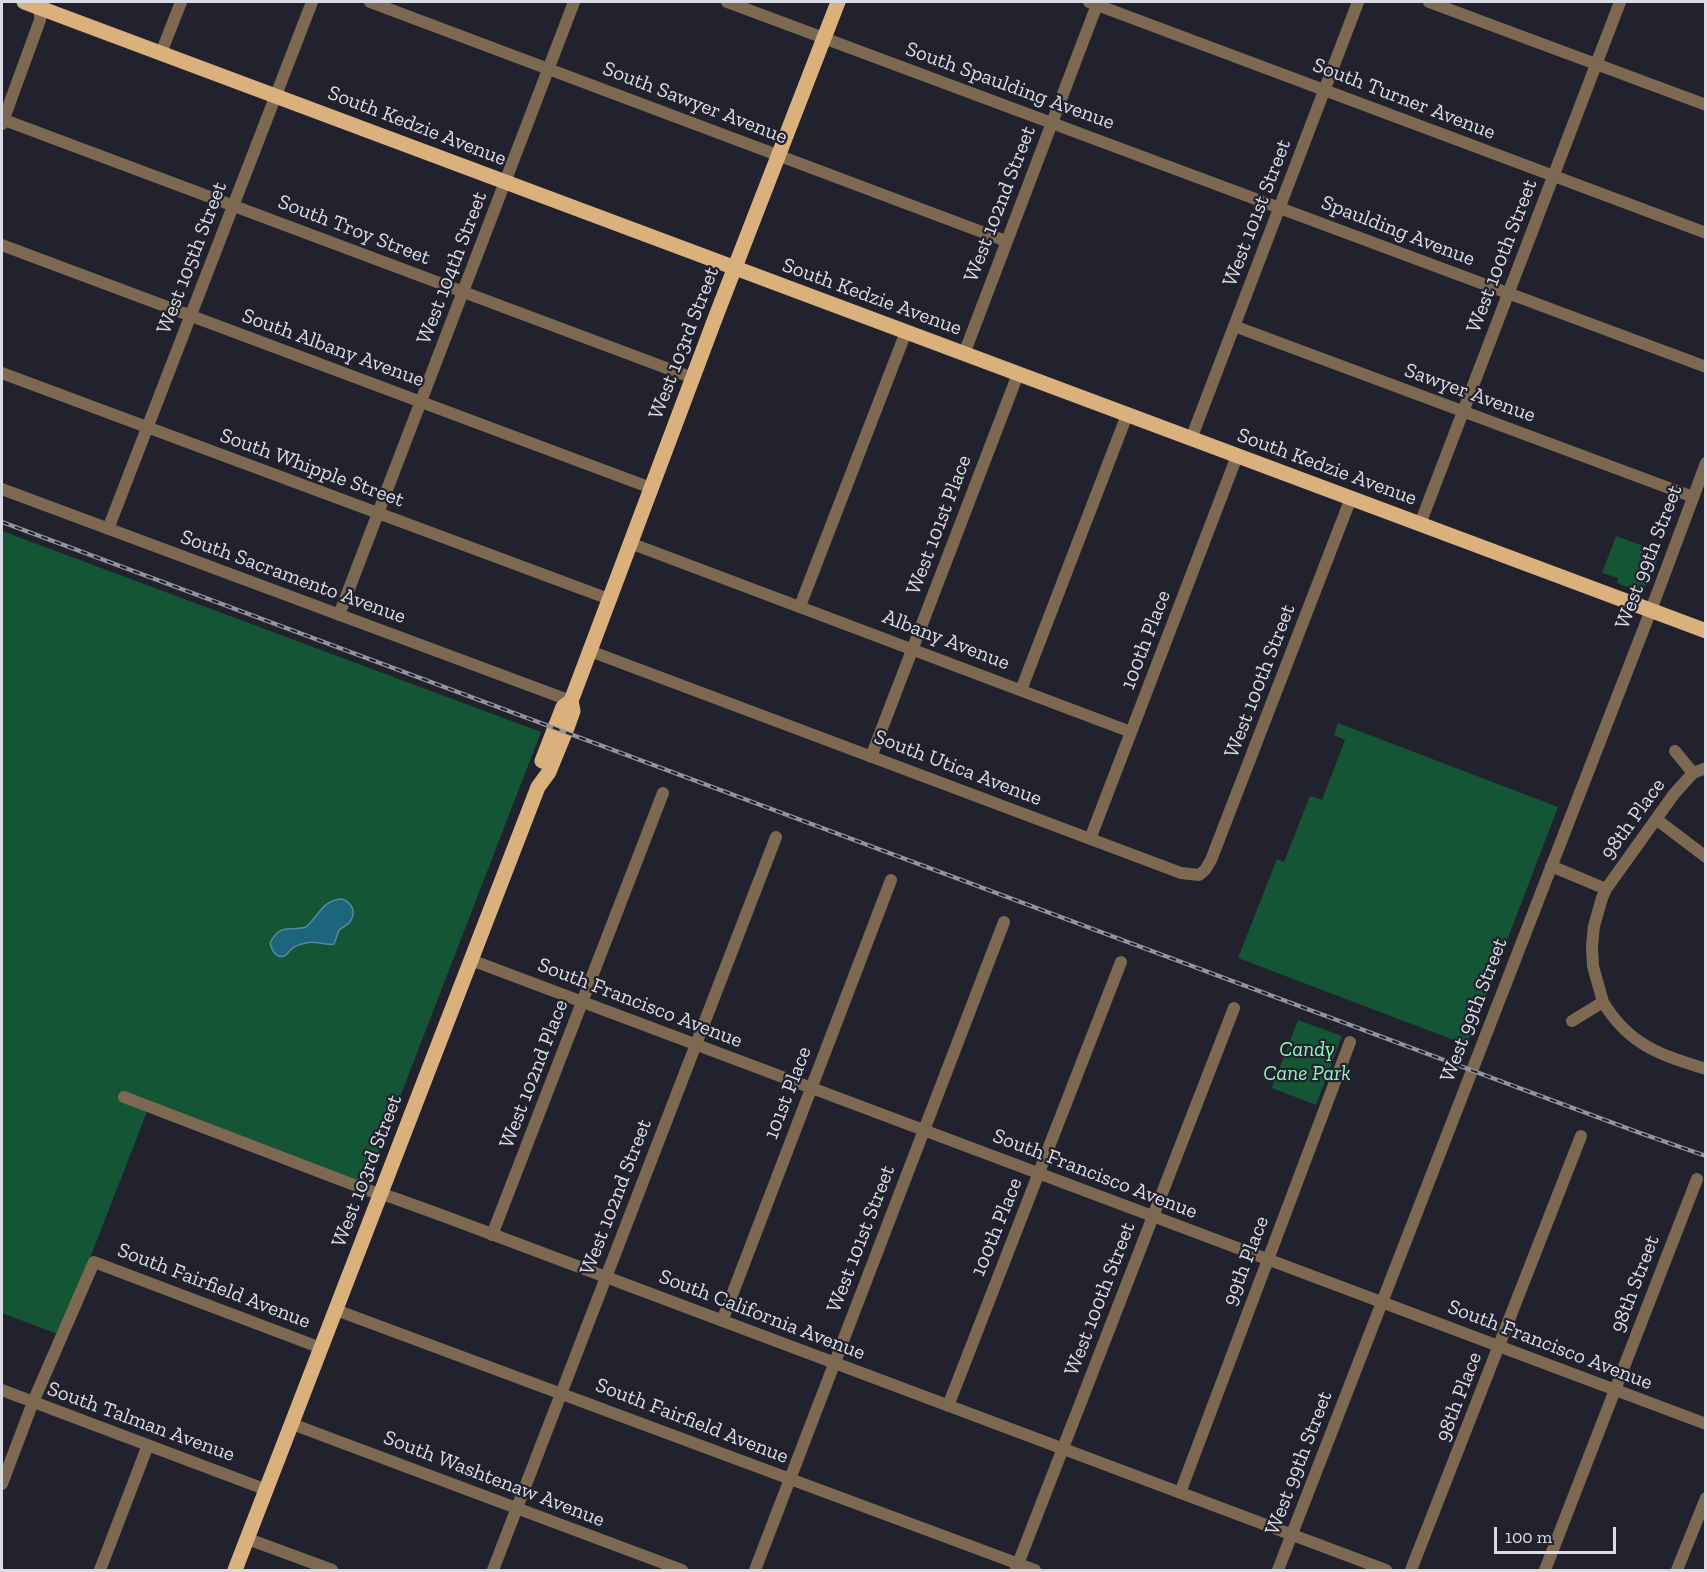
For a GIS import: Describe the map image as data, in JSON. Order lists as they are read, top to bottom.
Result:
{
  "streets": {
    "main road": ["South Kedzie Avenue", "West 103rd Street"],
    "street": [
      "South Spaulding Avenue",
      "South Turner Avenue",
      "South Sawyer Avenue",
      "West 102nd Street",
      "West 101st Street",
      "South Troy Street",
      "Spaulding Avenue",
      "West 100th Street",
      "West 105th Street",
      "West 104th Street",
      "South Albany Avenue",
      "Sawyer Avenue",
      "South Whipple Street",
      "West 101st Place",
      "West 99th Street",
      "South Sacramento Avenue",
      "Albany Avenue",
      "100th Place",
      "South Utica Avenue",
      "98th Place",
      "South Francisco Avenue",
      "West 102nd Place",
      "101st Place",
      "99th Place",
      "98th Street",
      "South Fairfield Avenue",
      "South California Avenue",
      "South Talman Avenue",
      "South Washtenaw Avenue"
    ]
  },
  "crossings": [
    ["South Spaulding Avenue", "West 102nd Street"],
    ["South Spaulding Avenue", "West 101st Street"],
    ["South Spaulding Avenue", "Spaulding Avenue"],
    ["South Spaulding Avenue", "West 103rd Street"],
    ["South Turner Avenue", "West 102nd Street"],
    ["South Turner Avenue", "West 101st Street"],
    ["South Turner Avenue", "West 100th Street"],
    ["South Sawyer Avenue", "West 102nd Street"],
    ["South Sawyer Avenue", "West 104th Street"],
    ["South Sawyer Avenue", "West 103rd Street"],
    ["South Kedzie Avenue", "West 102nd Street"],
    ["South Kedzie Avenue", "West 101st Street"],
    ["South Kedzie Avenue", "West 100th Street"],
    ["South Kedzie Avenue", "West 105th Street"],
    ["South Kedzie Avenue", "West 104th Street"],
    ["South Kedzie Avenue", "West 103rd Street"],
    ["South Kedzie Avenue", "West 101st Place"],
    ["South Kedzie Avenue", "West 99th Street"],
    ["South Kedzie Avenue", "100th Place"],
    ["West 102nd Street", "South Francisco Avenue"],
    ["West 102nd Street", "South Fairfield Avenue"],
    ["West 102nd Street", "South California Avenue"],
    ["West 102nd Street", "South Washtenaw Avenue"],
    ["West 101st Street", "Spaulding Avenue"],
    ["West 101st Street", "Sawyer Avenue"],
    ["West 101st Street", "South Francisco Avenue"],
    ["West 101st Street", "South Fairfield Avenue"],
    ["West 101st Street", "South California Avenue"],
    ["South Troy Street", "West 105th Street"],
    ["South Troy Street", "West 104th Street"],
    ["South Troy Street", "West 103rd Street"],
    ["Spaulding Avenue", "West 100th Street"],
    ["West 100th Street", "Sawyer Avenue"],
    ["West 100th Street", "South Utica Avenue"],
    ["West 100th Street", "South Francisco Avenue"],
    ["West 100th Street", "South Fairfield Avenue"],
    ["West 100th Street", "South California Avenue"],
    ["West 105th Street", "South Albany Avenue"],
    ["West 105th Street", "South Whipple Street"],
    ["West 105th Street", "South Sacramento Avenue"],
    ["West 104th Street", "South Albany Avenue"],
    ["West 104th Street", "South Whipple Street"],
    ["West 104th Street", "South Sacramento Avenue"],
    ["West 103rd Street", "South Albany Avenue"],
    ["West 103rd Street", "South Whipple Street"],
    ["West 103rd Street", "South Sacramento Avenue"],
    ["West 103rd Street", "Albany Avenue"],
    ["West 103rd Street", "South Utica Avenue"],
    ["West 103rd Street", "South Francisco Avenue"],
    ["West 103rd Street", "South Fairfield Avenue"],
    ["West 103rd Street", "South California Avenue"],
    ["West 103rd Street", "South Talman Avenue"],
    ["West 103rd Street", "South Washtenaw Avenue"],
    ["Sawyer Avenue", "West 99th Street"],
    ["West 101st Place", "Albany Avenue"],
    ["West 101st Place", "South Utica Avenue"],
    ["West 99th Street", "South Francisco Avenue"],
    ["West 99th Street", "South California Avenue"],
    ["Albany Avenue", "100th Place"],
    ["100th Place", "South Utica Avenue"],
    ["100th Place", "South Francisco Avenue"],
    ["100th Place", "South California Avenue"],
    ["98th Place", "South Francisco Avenue"],
    ["South Francisco Avenue", "West 102nd Place"],
    ["South Francisco Avenue", "101st Place"],
    ["South Francisco Avenue", "99th Place"],
    ["South Francisco Avenue", "98th Street"],
    ["West 102nd Place", "South California Avenue"],
    ["101st Place", "South California Avenue"],
    ["99th Place", "South California Avenue"],
    ["South Fairfield Avenue", "South Talman Avenue"]
  ],
  "parks": ["Candy Cane Park"],
  "scale_bar": "100 m"
}
